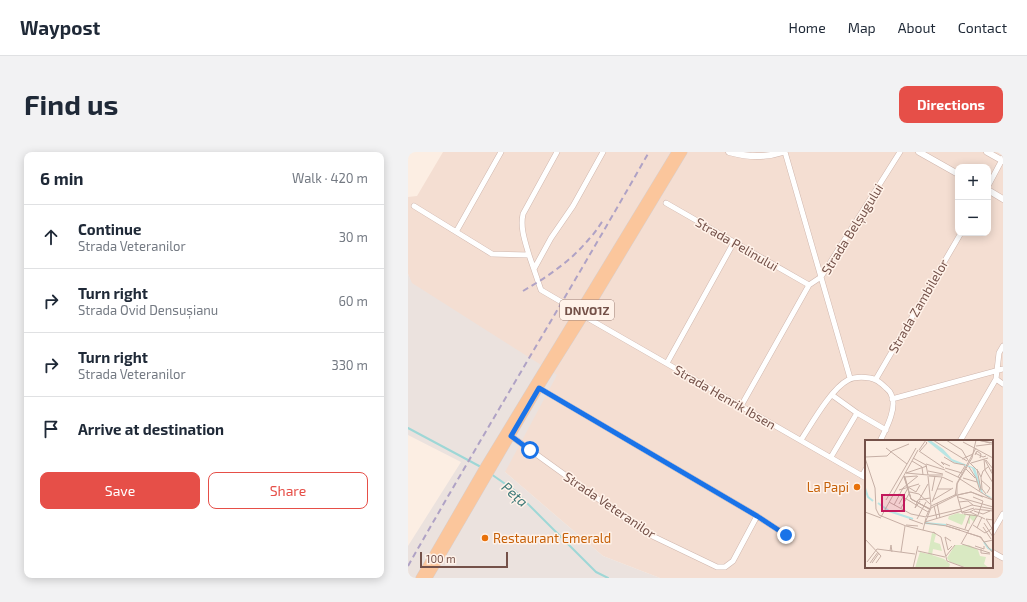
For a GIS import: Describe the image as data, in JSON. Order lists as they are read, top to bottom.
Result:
{
  "streets": {
    "main road": ["DNVO1Z"],
    "street": [
      "Strada Belșugului",
      "Strada Pelinului",
      "Strada Zambilelor",
      "Strada Henrik Ibsen",
      "Strada Veteranilor"
    ]
  },
  "crossings": [
    ["Strada Belșugului", "Strada Pelinului"],
    ["Strada Belșugului", "Strada Henrik Ibsen"],
    ["DNVO1Z", "Strada Henrik Ibsen"],
    ["DNVO1Z", "Strada Veteranilor"]
  ],
  "water": ["Peța"],
  "places": ["La Papi", "Restaurant Emerald"],
  "scale_bar": "100 m",
  "page": {
    "header": "Waypost",
    "nav": [
      "Home",
      "Map",
      "About",
      "Contact"
    ],
    "buttons": [
      "Directions",
      ["Save", "Share"]
    ],
    "title": "Find us",
    "heading": ["6 min", "Walk · 420 m"],
    "map_buttons": ["+", "−"],
    "list": [
      ["Continue", "Strada Veteranilor", "30 m"],
      ["Turn right", "Strada Ovid Densușianu", "60 m"],
      ["Turn right", "Strada Veteranilor", "330 m"],
      "Arrive at destination"
    ],
    "scale": "100 m"
  }
}
